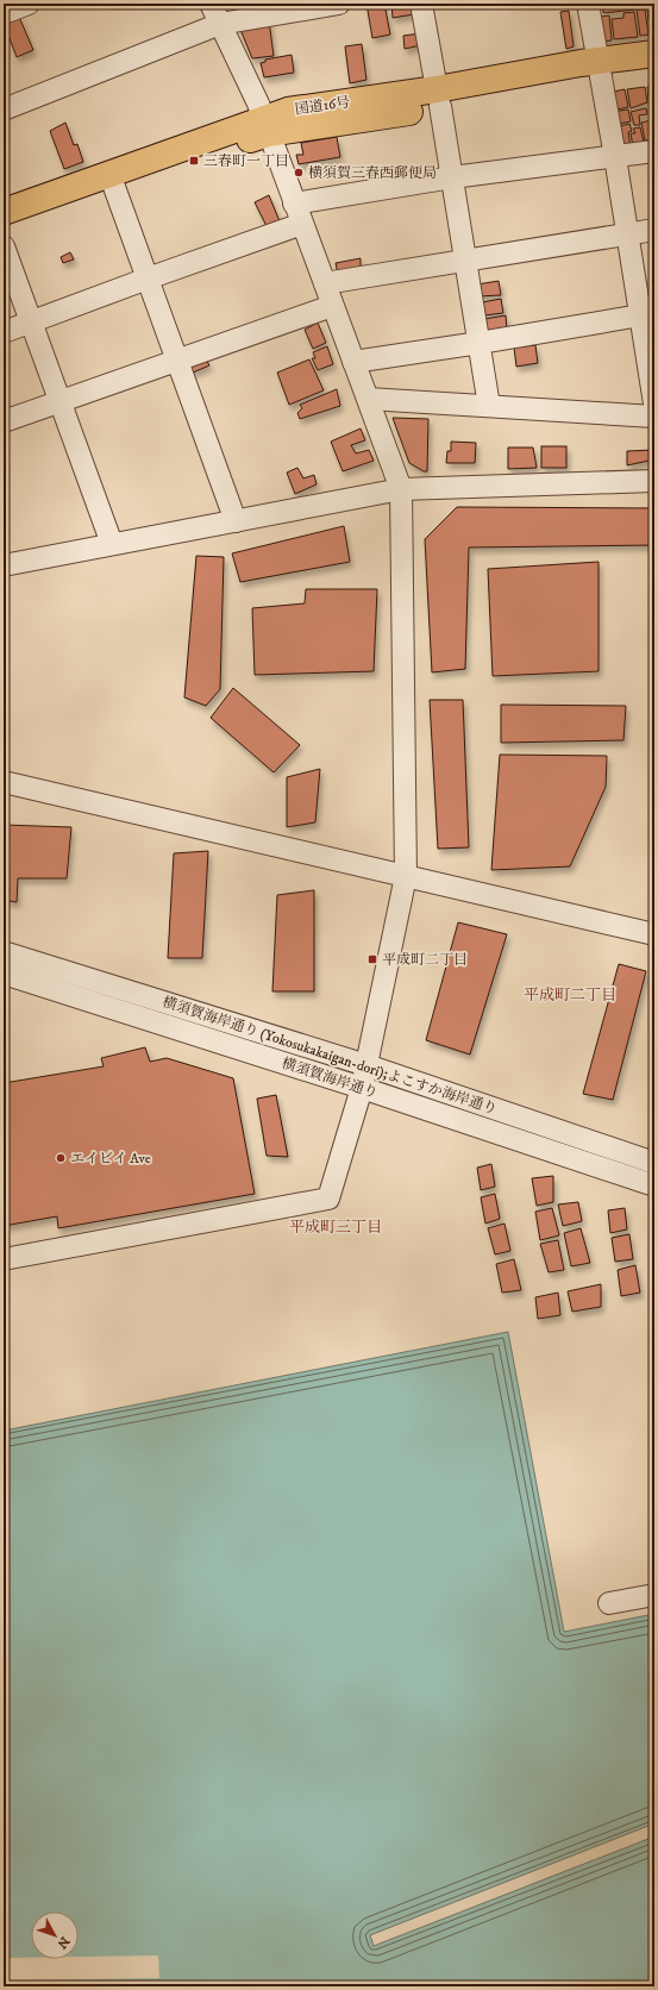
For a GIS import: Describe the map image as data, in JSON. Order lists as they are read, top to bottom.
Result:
{
  "streets": {
    "highway": ["国道16号"],
    "street": ["横須賀海岸通り (Yokosukakaigan-dori);よこすか海岸通り", "横須賀海岸通り"]
  },
  "crossings": [
    ["横須賀海岸通り (Yokosukakaigan-dori);よこすか海岸通り", "横須賀海岸通り"]
  ],
  "districts": ["平成町二丁目", "平成町三丁目"],
  "places": {
    "transit": ["三春町一丁目", "平成町二丁目"],
    "other": ["横須賀三春西郵便局", "エイビイ Ave"]
  },
  "north": "bottom right"
}
